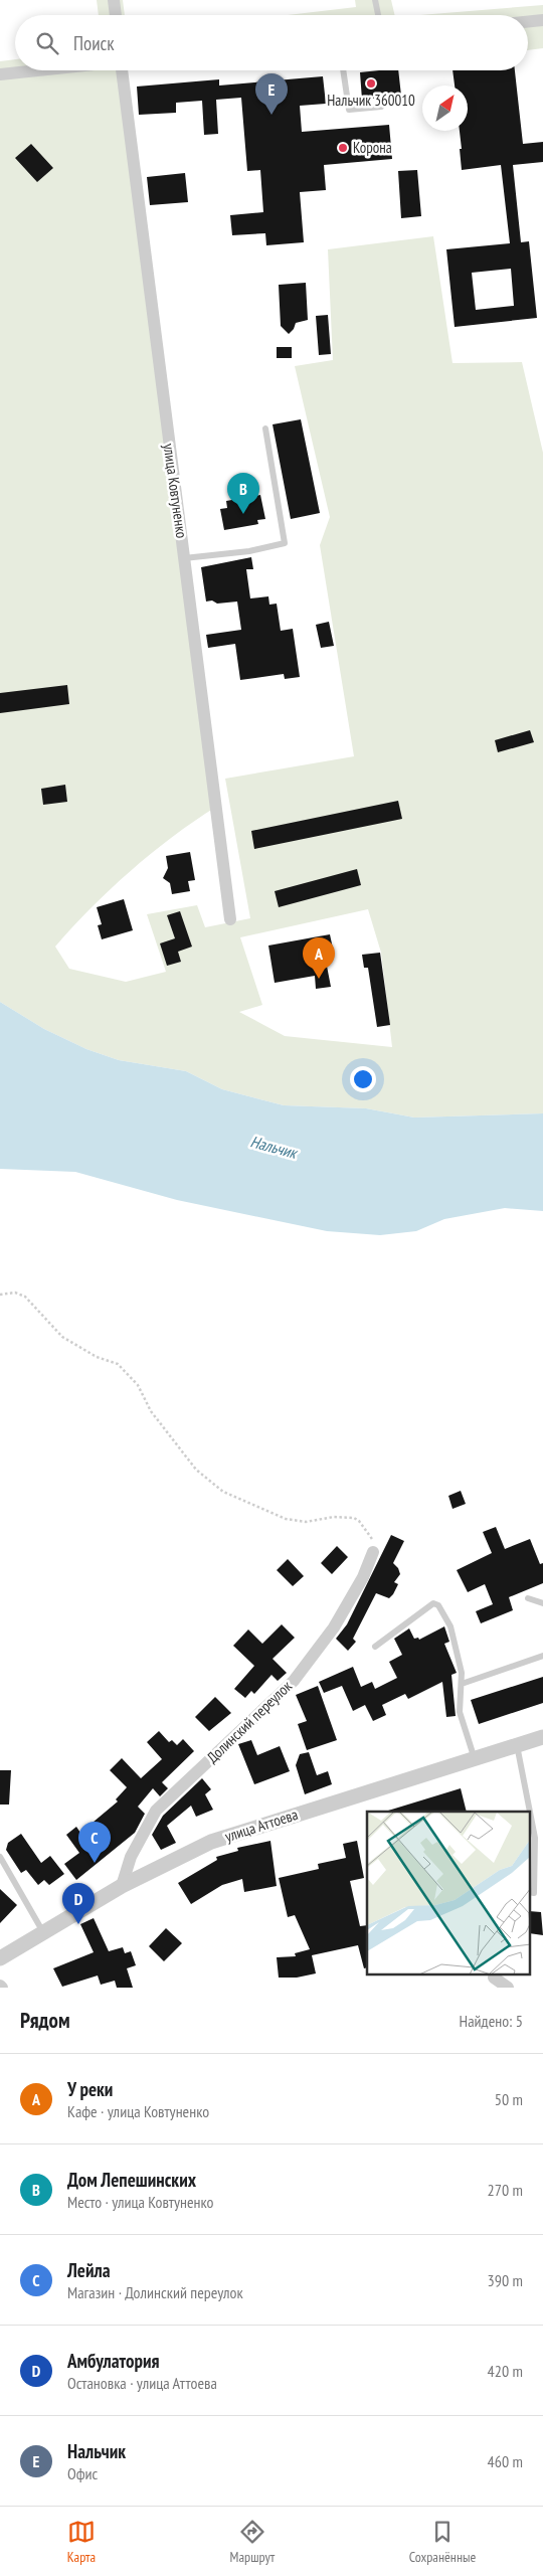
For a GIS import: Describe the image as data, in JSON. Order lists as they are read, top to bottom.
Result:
{
  "streets": {
    "street": ["улица Ковтуненко", "Долинский переулок", "улица Аттоева"]
  },
  "crossings": [
    ["Долинский переулок", "улица Аттоева"]
  ],
  "water": ["Нальчик"],
  "places": ["Нальчик 360010", "Корона"],
  "north": "top right",
  "page": {
    "search": "Поиск",
    "pins": [
      "E",
      "B",
      "A",
      "C",
      "D"
    ],
    "heading": ["Рядом", "Найдено: 5"],
    "list": [
      {
        "mark": "A",
        "name": "У реки",
        "note": "Кафе · улица Ковтуненко",
        "value": "50 m"
      },
      {
        "mark": "B",
        "name": "Дом Лепешинских",
        "note": "Место · улица Ковтуненко",
        "value": "270 m"
      },
      {
        "mark": "C",
        "name": "Лейла",
        "note": "Магазин · Долинский переулок",
        "value": "390 m"
      },
      {
        "mark": "D",
        "name": "Амбулатория",
        "note": "Остановка · улица Аттоева",
        "value": "420 m"
      },
      {
        "mark": "E",
        "name": "Нальчик",
        "note": "Офис",
        "value": "460 m"
      }
    ],
    "nav": ["Карта", "Маршрут", "Сохранённые"]
  }
}
